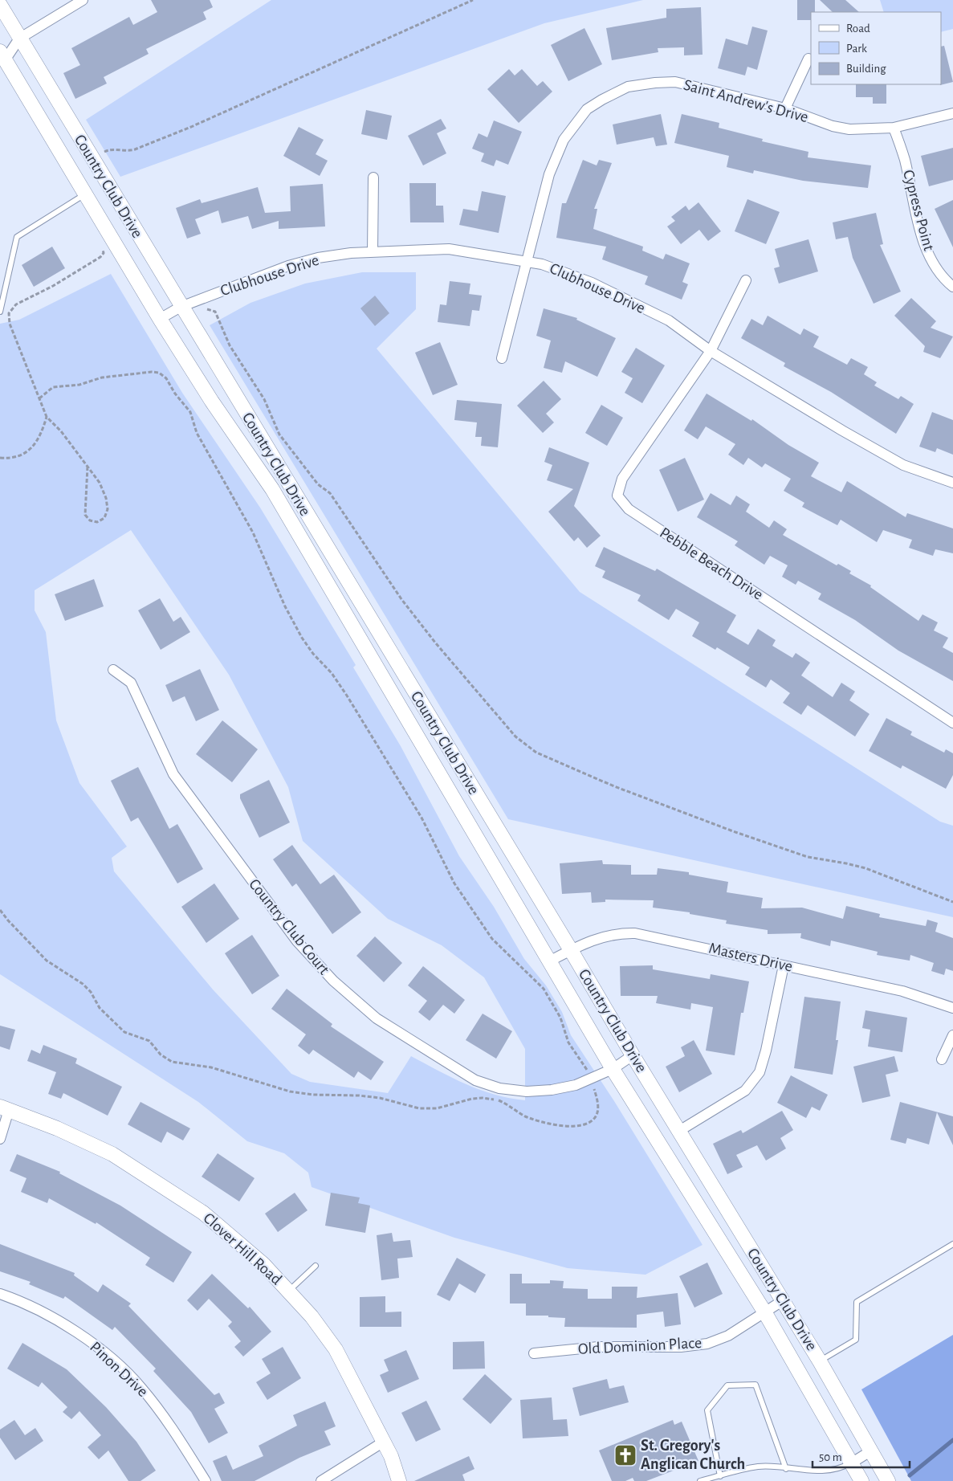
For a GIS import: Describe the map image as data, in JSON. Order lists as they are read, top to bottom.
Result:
{
  "streets": {
    "main road": ["Country Club Drive", "Clover Hill Road"],
    "street": [
      "Saint Andrew's Drive",
      "Cypress Point",
      "Clubhouse Drive",
      "Pebble Beach Drive",
      "Country Club Court",
      "Masters Drive",
      "Old Dominion Place",
      "Pinon Drive"
    ]
  },
  "crossings": [
    ["Saint Andrew's Drive", "Cypress Point"],
    ["Saint Andrew's Drive", "Clubhouse Drive"],
    ["Country Club Drive", "Clubhouse Drive"],
    ["Country Club Drive", "Country Club Court"],
    ["Country Club Drive", "Masters Drive"],
    ["Country Club Drive", "Old Dominion Place"],
    ["Clubhouse Drive", "Pebble Beach Drive"]
  ],
  "places": {
    "church": ["St. Gregory's Anglican Church"]
  },
  "legend": ["Road", "Park", "Building"],
  "scale_bar": "50 m"
}
